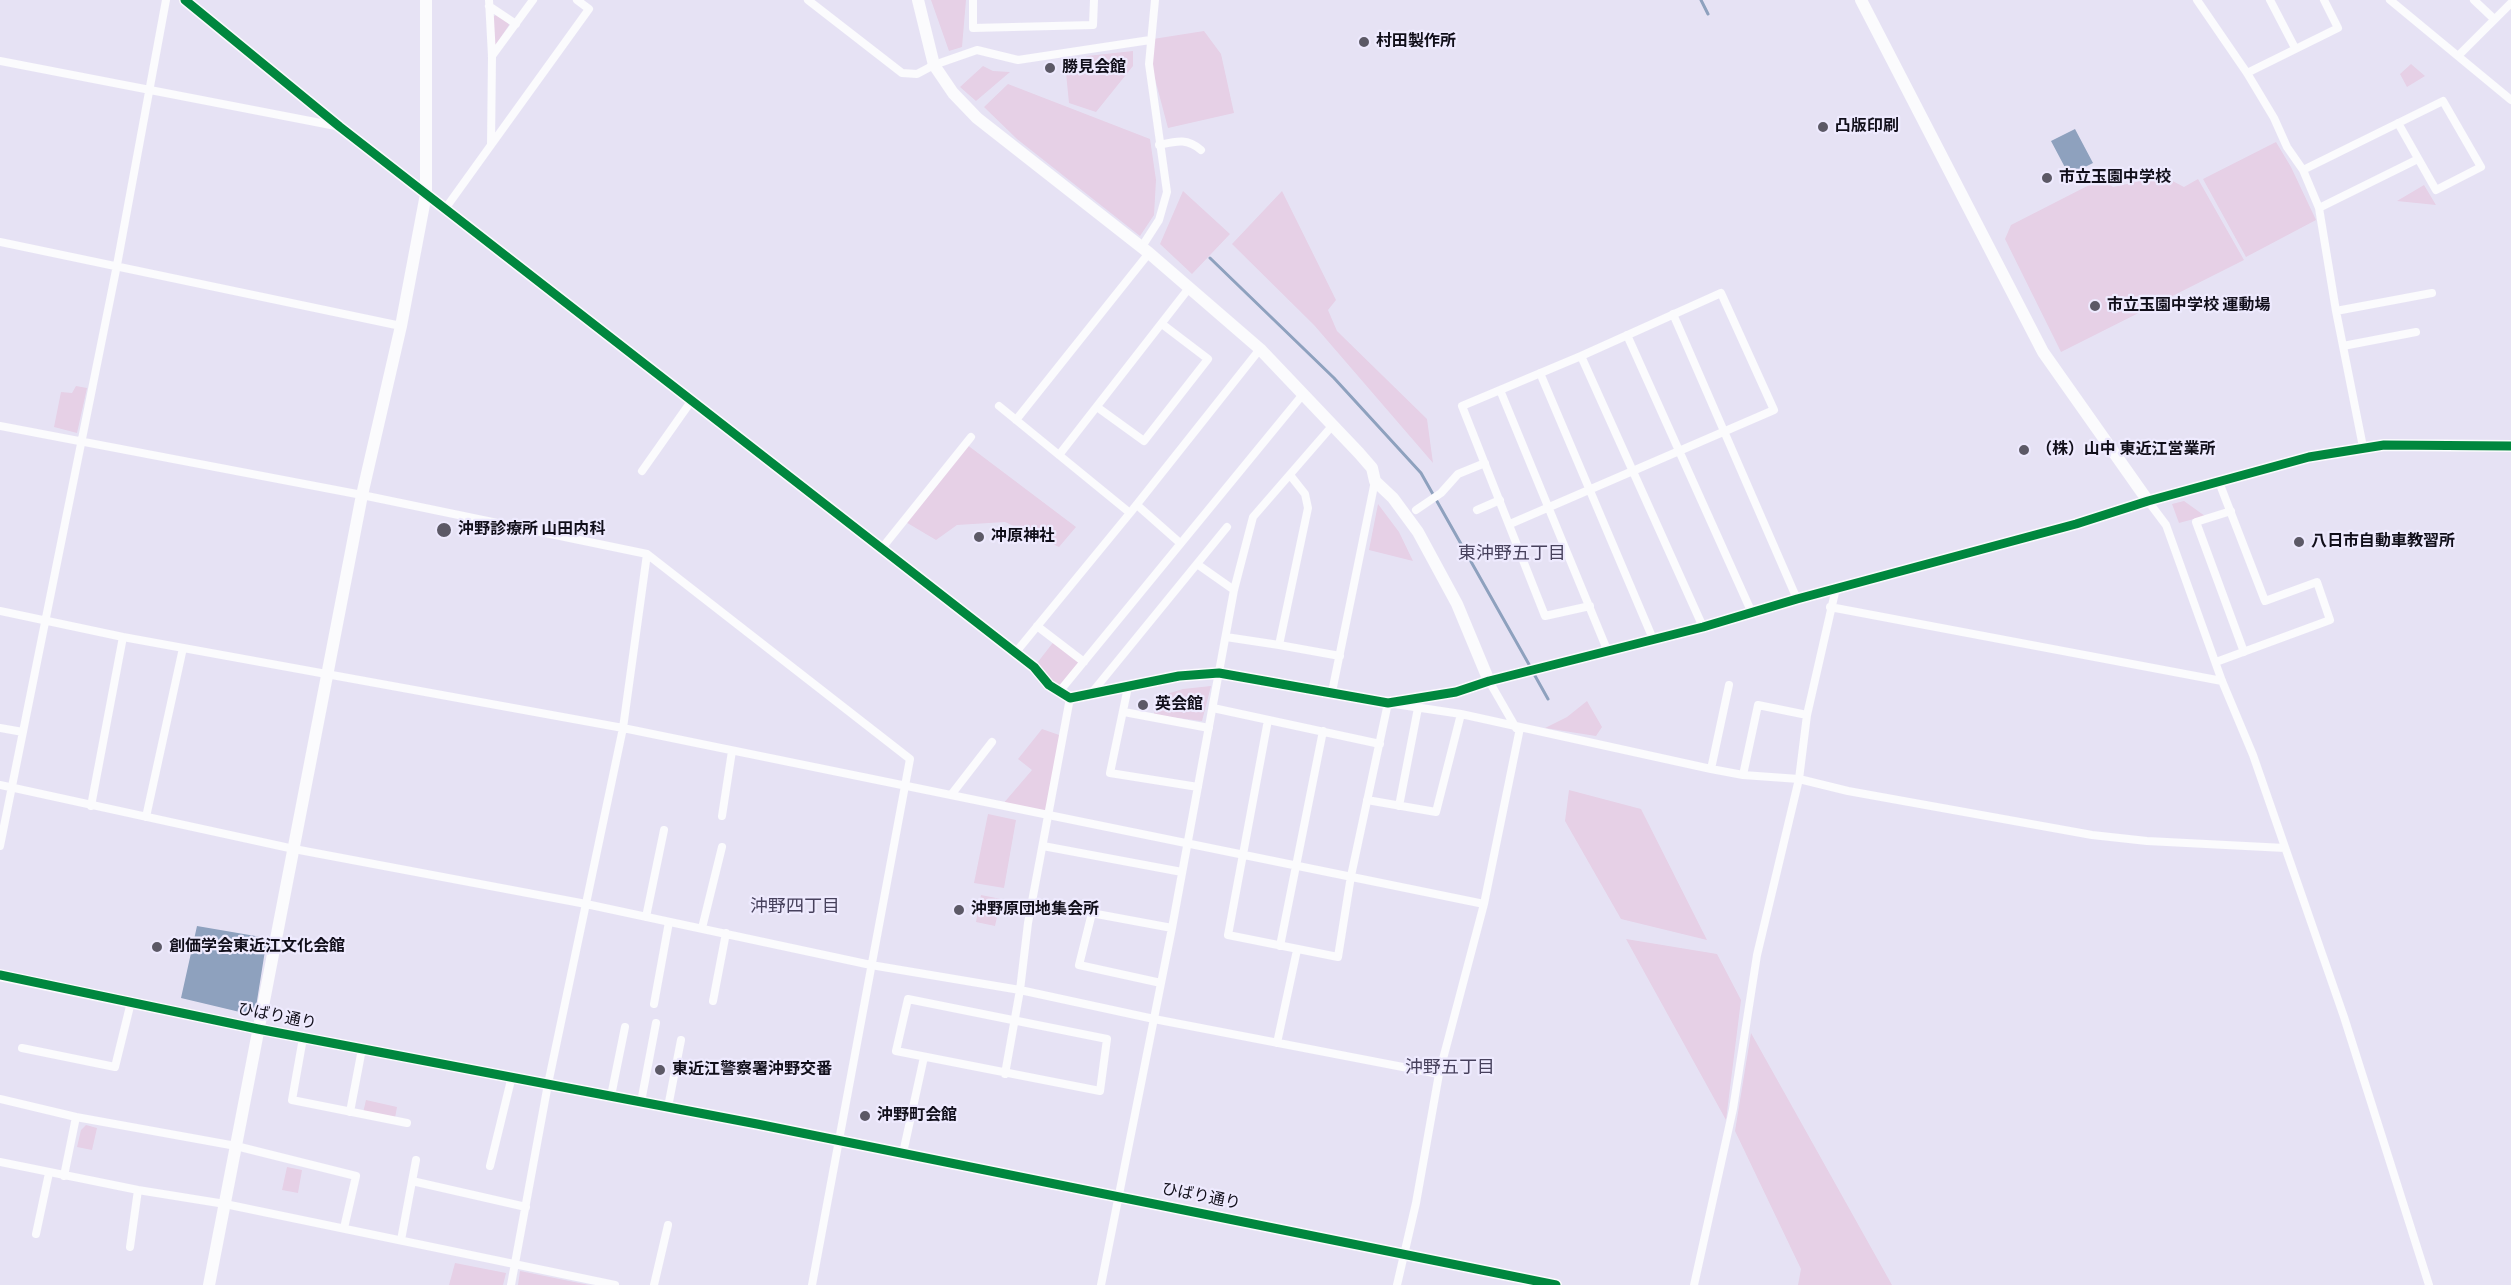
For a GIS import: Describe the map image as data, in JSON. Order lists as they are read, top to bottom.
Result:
{
  "streets": {
    "street": ["ひばり通り"]
  },
  "districts": ["東沖野五丁目", "沖野四丁目", "沖野五丁目"],
  "places": [
    "村田製作所",
    "勝見会館",
    "凸版印刷",
    "市立玉園中学校",
    "市立玉園中学校 運動場",
    "（株）山中 東近江営業所",
    "沖野診療所 山田内科",
    "冲原神社",
    "八日市自動車教習所",
    "英会館",
    "沖野原団地集会所",
    "創価学会東近江文化会館",
    "東近江警察署沖野交番",
    "沖野町会館"
  ]
}
